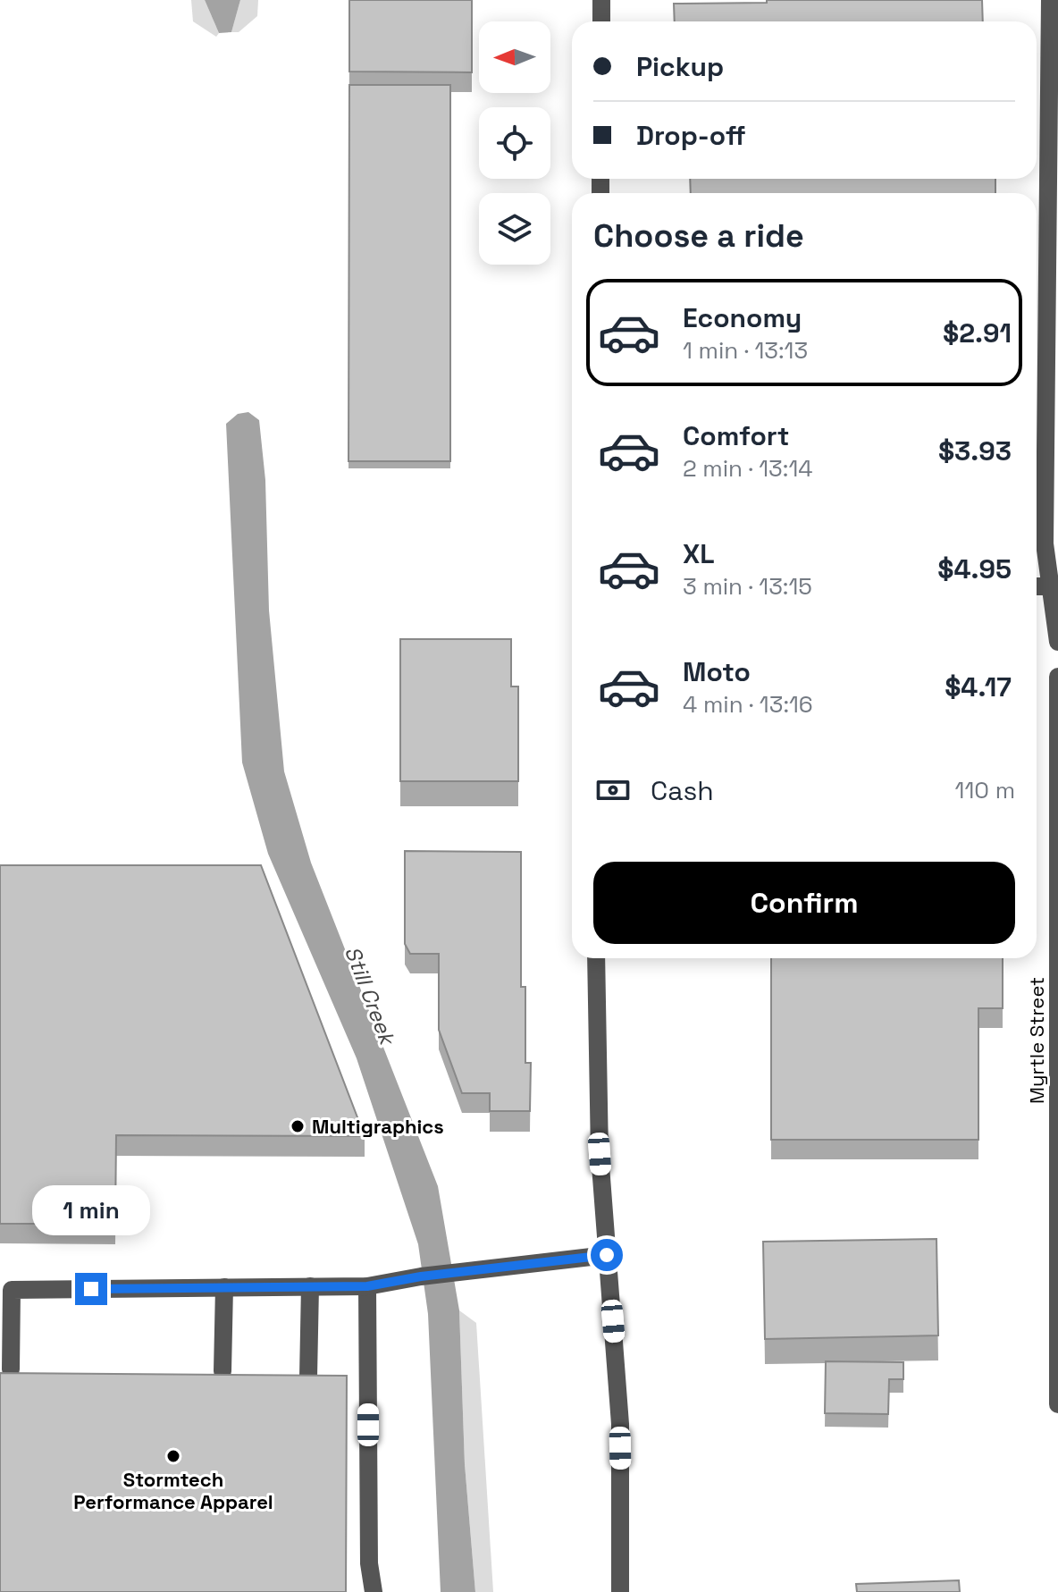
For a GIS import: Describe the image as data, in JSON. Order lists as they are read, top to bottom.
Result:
{
  "streets": {
    "street": ["Myrtle Street"]
  },
  "water": ["Still Creek"],
  "places": ["Multigraphics", "Stormtech Performance Apparel"],
  "north": "left",
  "page": {
    "banner": ["Pickup", "Drop-off"],
    "heading": "Choose a ride",
    "list": [
      {
        "name": "Economy",
        "note": "1 min · 13:13",
        "value": "$2.91"
      },
      {
        "name": "Comfort",
        "note": "2 min · 13:14",
        "value": "$3.93"
      },
      {
        "name": "XL",
        "note": "3 min · 13:15",
        "value": "$4.95"
      },
      {
        "name": "Moto",
        "note": "4 min · 13:16",
        "value": "$4.17"
      }
    ],
    "pay": ["Cash", "110 m"],
    "buttons": "Confirm",
    "bubble": "1 min"
  }
}
